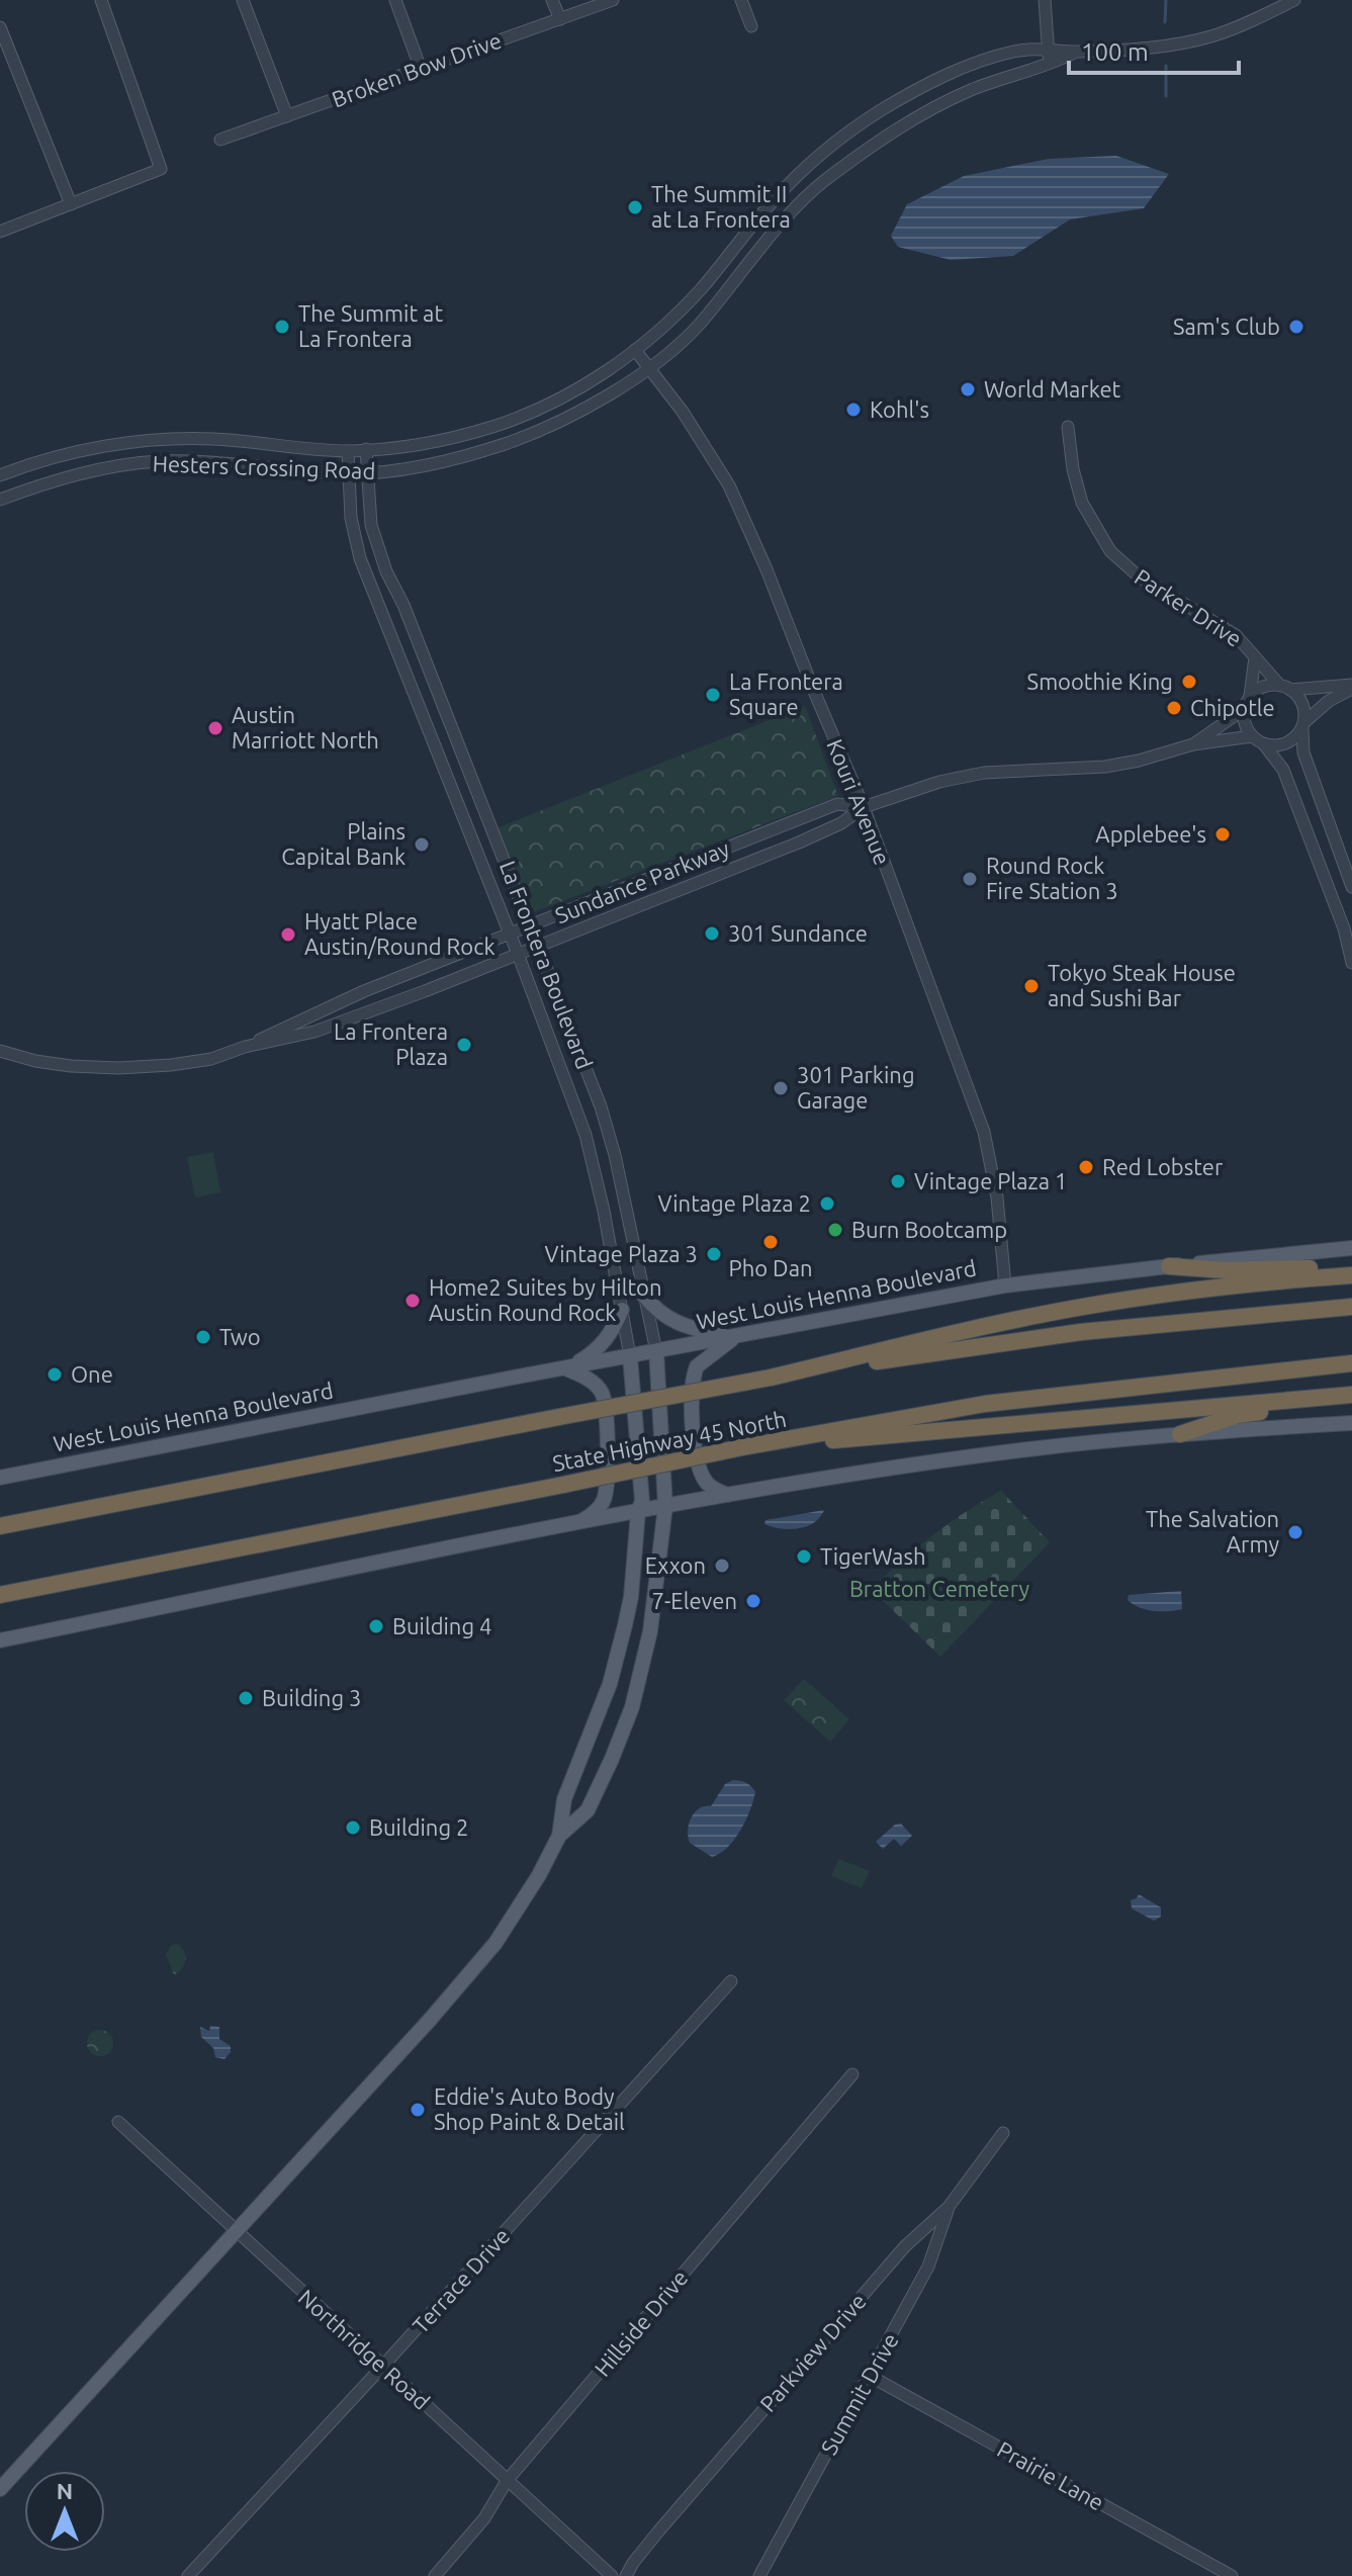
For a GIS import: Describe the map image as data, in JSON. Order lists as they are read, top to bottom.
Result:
{
  "streets": {
    "highway": ["State Highway 45 North"],
    "main road": ["La Frontera Boulevard", "West Louis Henna Boulevard"],
    "street": [
      "Broken Bow Drive",
      "Hesters Crossing Road",
      "Parker Drive",
      "Kouri Avenue",
      "Sundance Parkway",
      "Terrace Drive",
      "Hillside Drive",
      "Northridge Road",
      "Parkview Drive",
      "Summit Drive",
      "Prairie Lane"
    ]
  },
  "crossings": [
    ["Hesters Crossing Road", "Kouri Avenue"],
    ["Hesters Crossing Road", "La Frontera Boulevard"],
    ["Parker Drive", "Sundance Parkway"],
    ["Kouri Avenue", "Sundance Parkway"],
    ["Kouri Avenue", "West Louis Henna Boulevard"],
    ["Sundance Parkway", "La Frontera Boulevard"],
    ["La Frontera Boulevard", "West Louis Henna Boulevard"],
    ["Terrace Drive", "Northridge Road"],
    ["Hillside Drive", "Northridge Road"],
    ["Parkview Drive", "Summit Drive"],
    ["Summit Drive", "Prairie Lane"]
  ],
  "parks": ["Bratton Cemetery"],
  "places": [
    "The Summit II at La Frontera",
    "The Summit at La Frontera",
    "Sam's Club",
    "World Market",
    "Kohl's",
    "Smoothie King",
    "La Frontera Square",
    "Chipotle",
    "Austin Marriott North",
    "Applebee's",
    "Plains Capital Bank",
    "Round Rock Fire Station 3",
    "301 Sundance",
    "Hyatt Place Austin/Round Rock",
    "Tokyo Steak House and Sushi Bar",
    "La Frontera Plaza",
    "301 Parking Garage",
    "Red Lobster",
    "Vintage Plaza 1",
    "Vintage Plaza 2",
    "Burn Bootcamp",
    "Pho Dan",
    "Vintage Plaza 3",
    "Home2 Suites by Hilton Austin Round Rock",
    "Two",
    "One",
    "The Salvation Army",
    "TigerWash",
    "Exxon",
    "7-Eleven",
    "Building 4",
    "Building 3",
    "Building 2",
    "Eddie's Auto Body Shop Paint & Detail"
  ],
  "scale_bar": "100 m",
  "north": "top"
}
